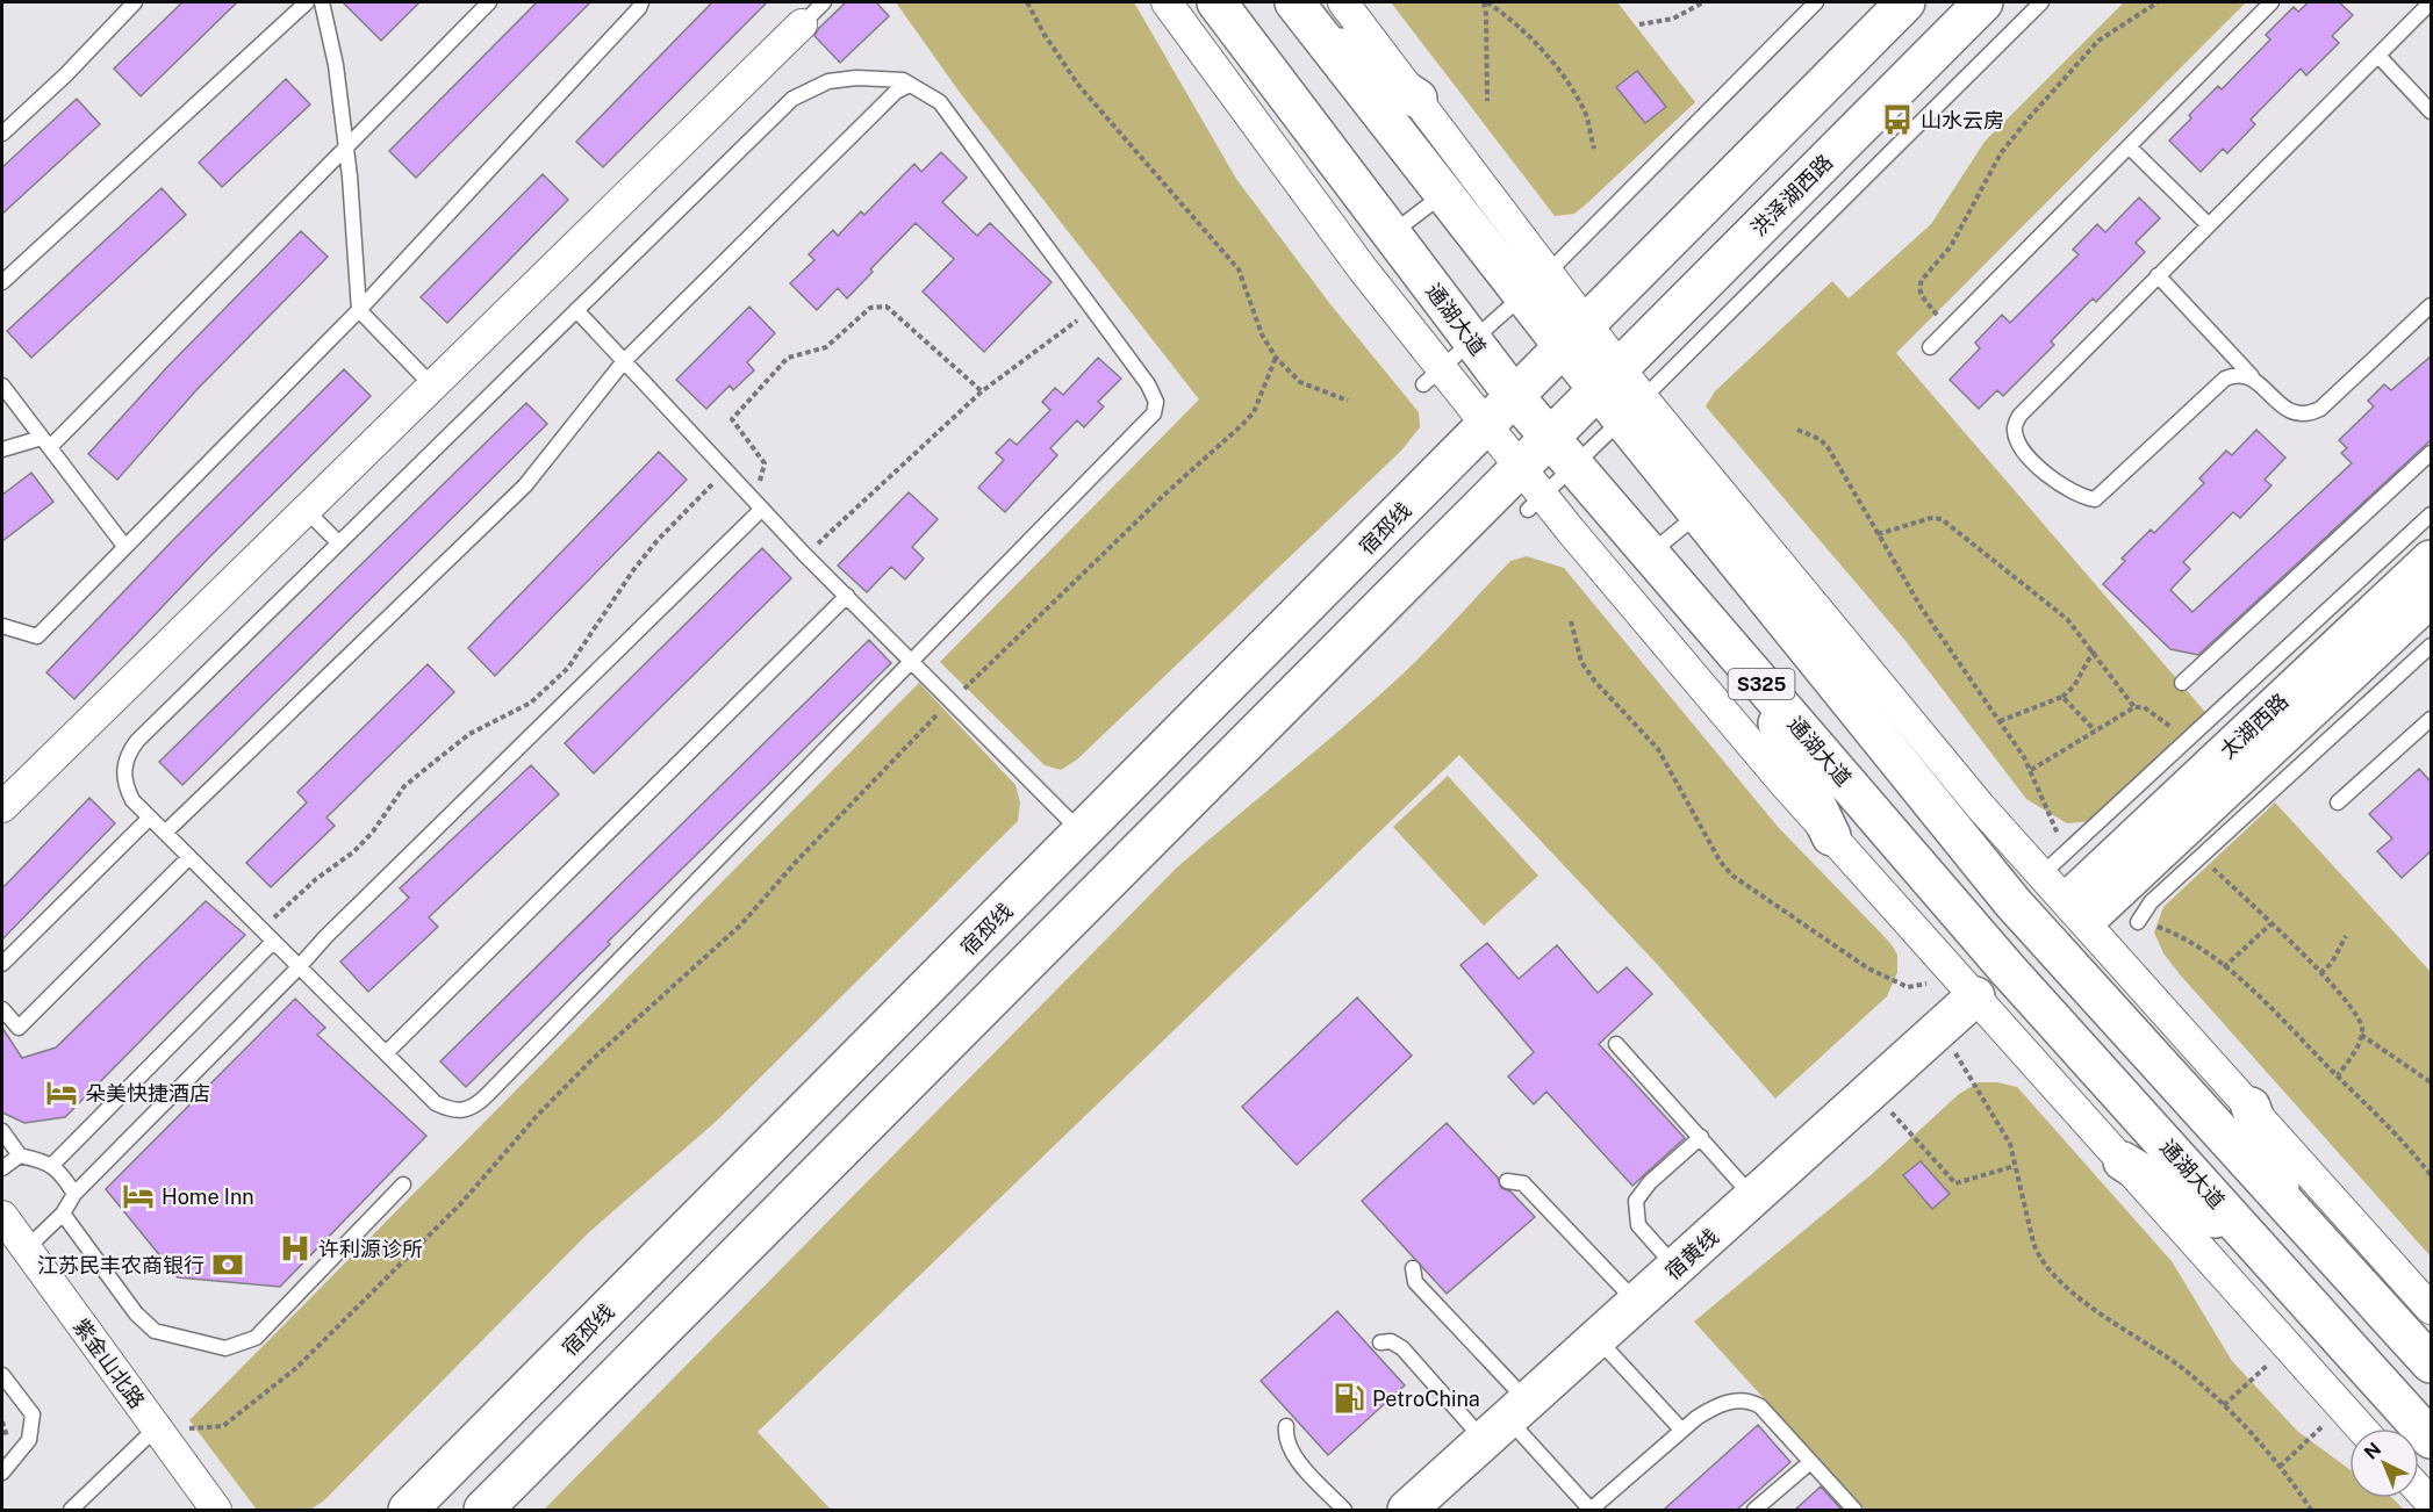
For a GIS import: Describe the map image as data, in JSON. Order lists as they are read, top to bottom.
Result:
{
  "streets": {
    "main road": [
      "洪泽湖西路",
      "通湖大道",
      "宿邳线",
      "S325",
      "太湖西路",
      "宿黄线"
    ],
    "street": ["紫金山北路"]
  },
  "crossings": [
    ["通湖大道", "宿邳线"]
  ],
  "places": {
    "bus stop": ["山水云房"],
    "hotel": ["朵美快捷酒店", "Home Inn"],
    "hospital": ["许利源诊所"],
    "bank": ["江苏民丰农商银行"],
    "fuel station": ["PetroChina"]
  },
  "north": "top left"
}
